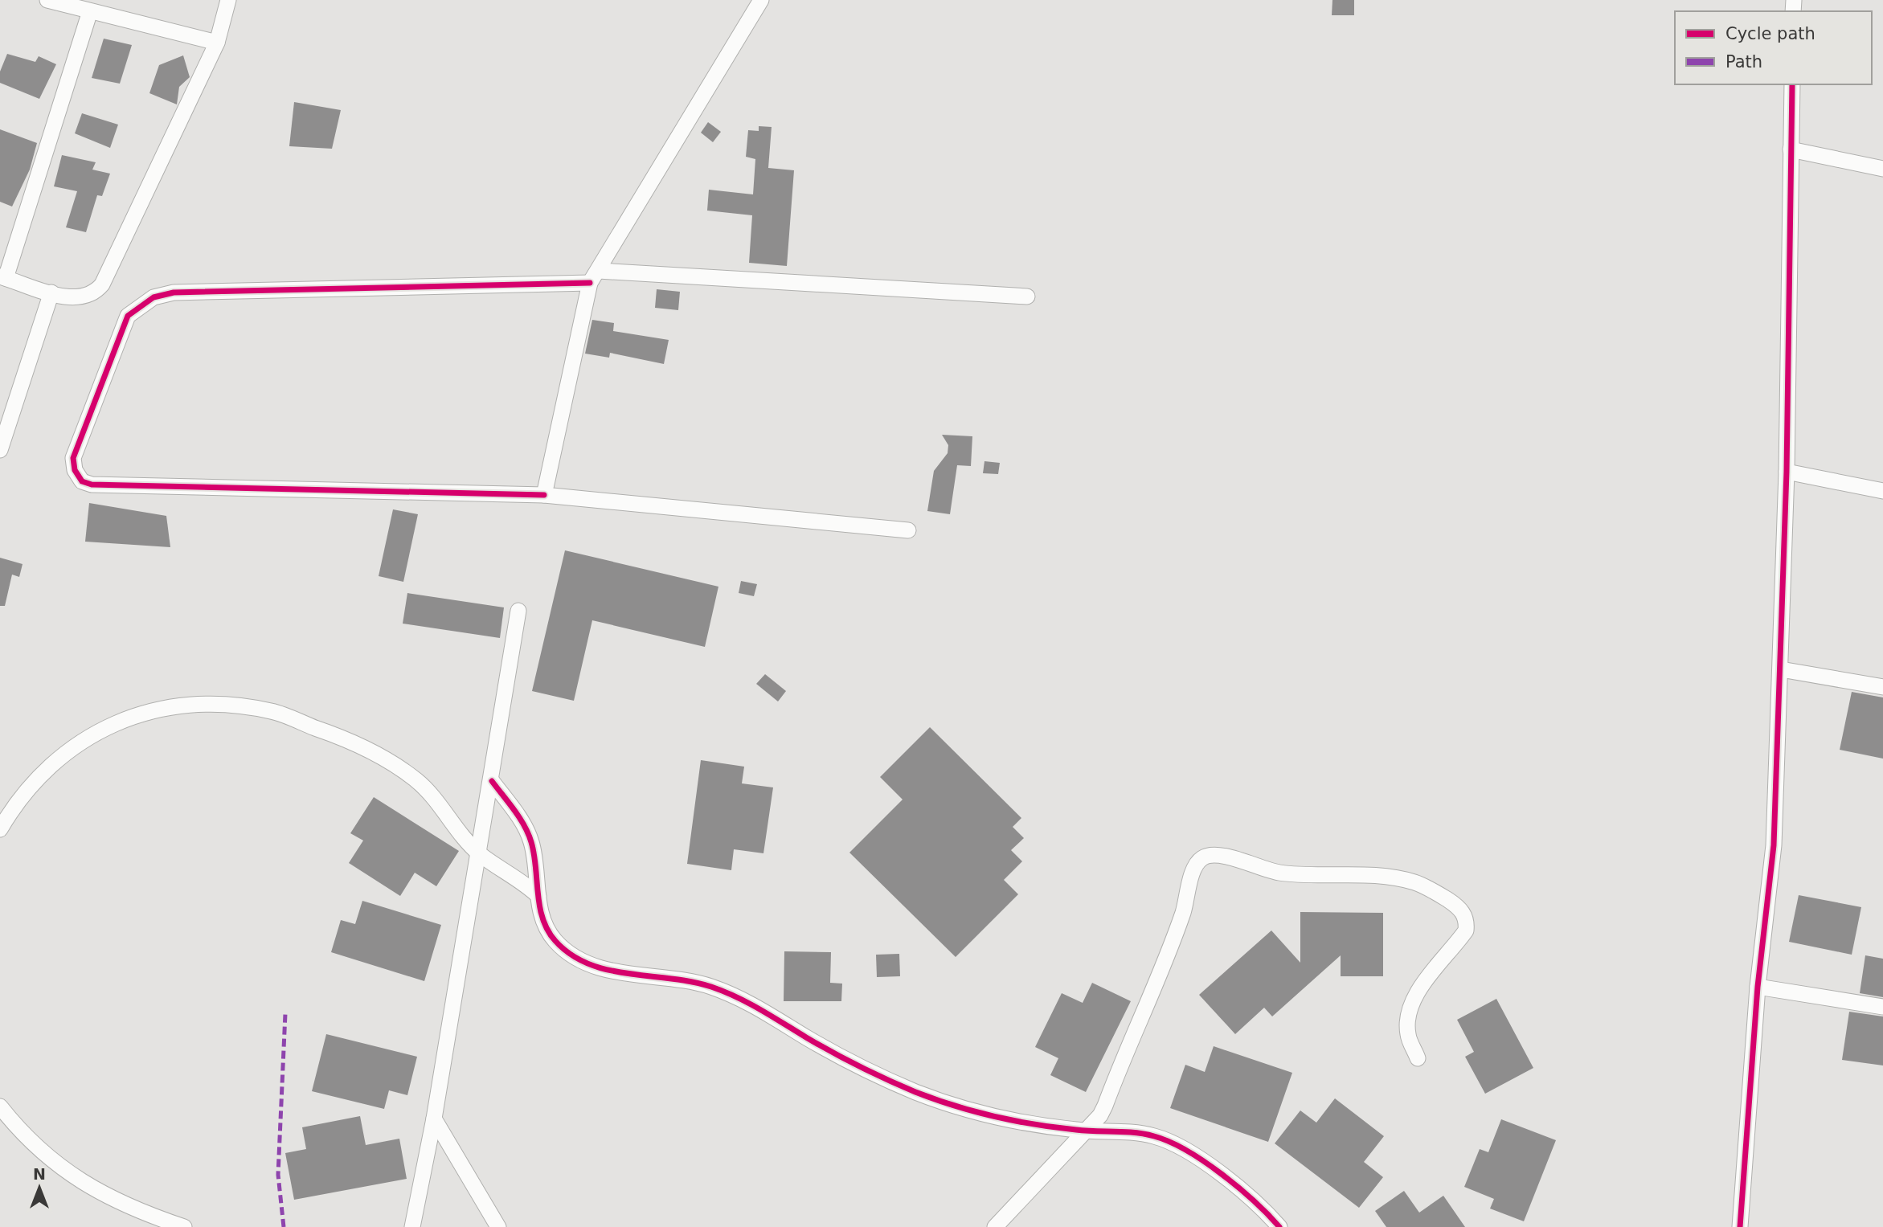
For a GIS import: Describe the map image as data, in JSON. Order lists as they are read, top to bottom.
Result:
{
  "legend": ["Cycle path", "Path"],
  "north": "top"
}
